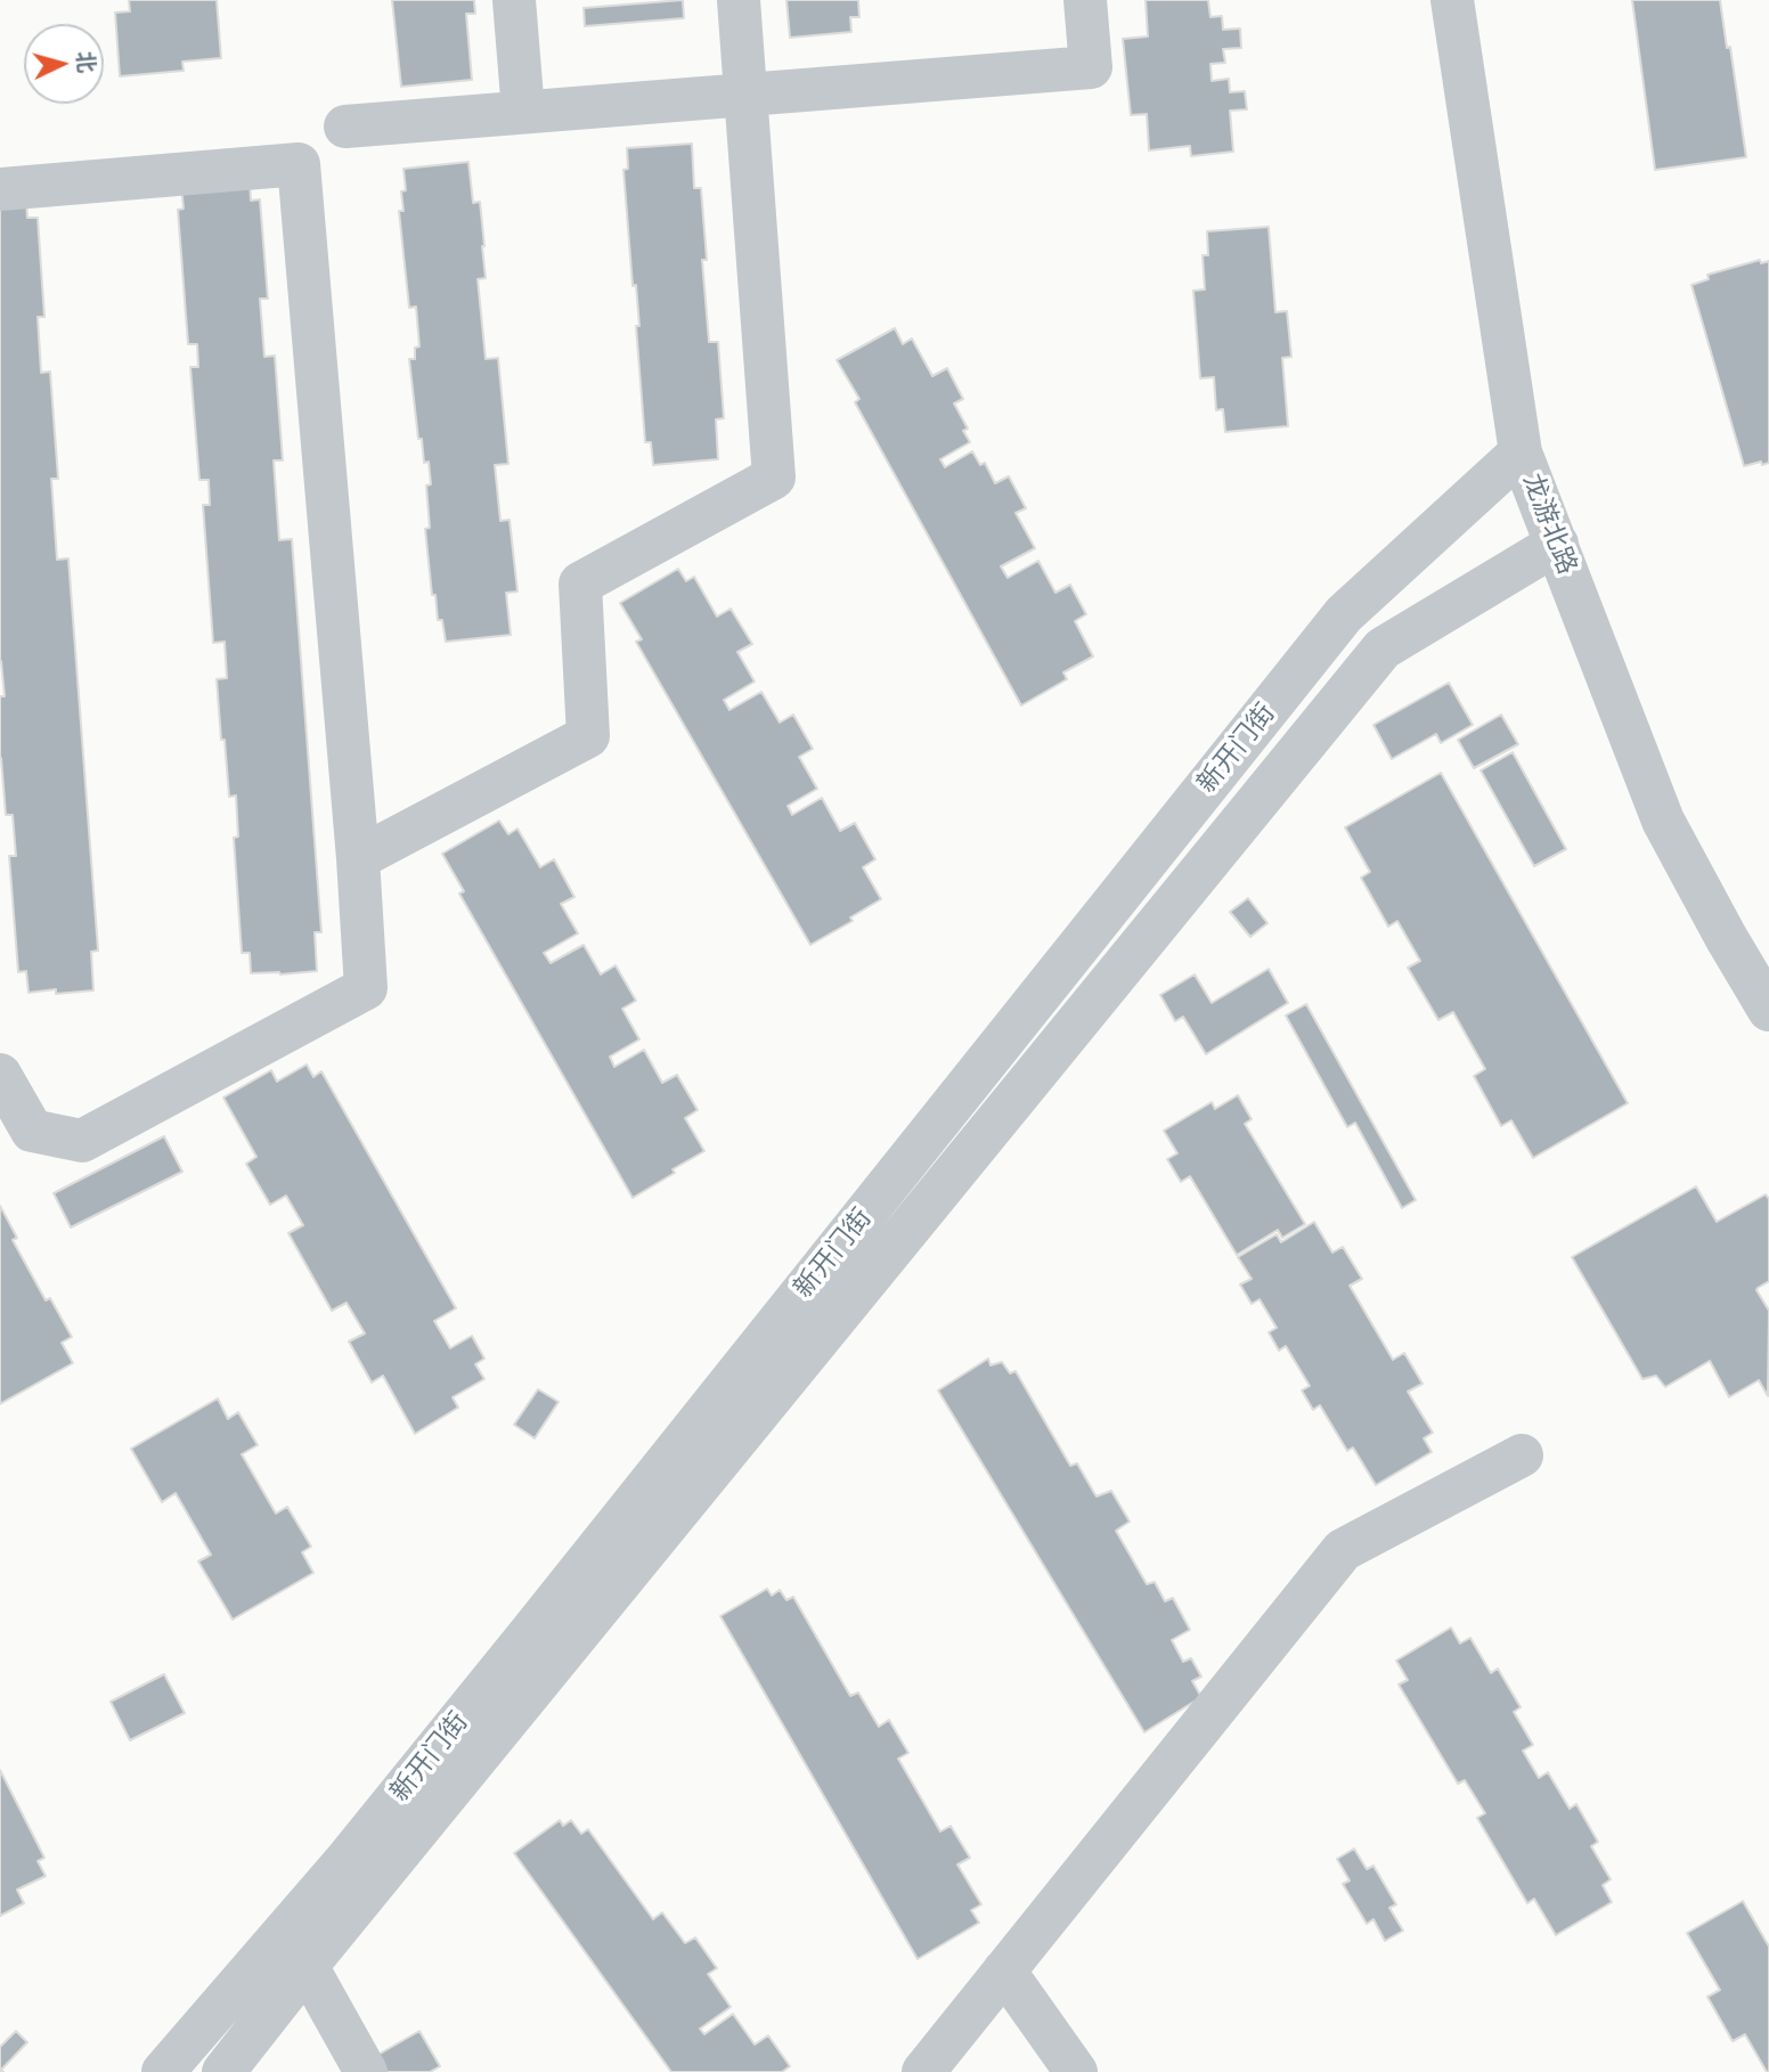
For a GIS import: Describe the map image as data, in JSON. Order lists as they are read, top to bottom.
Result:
{
  "streets": {
    "street": ["龙游北路", "新开门街"]
  },
  "crossings": [
    ["龙游北路", "新开门街"]
  ],
  "north": "right"
}
